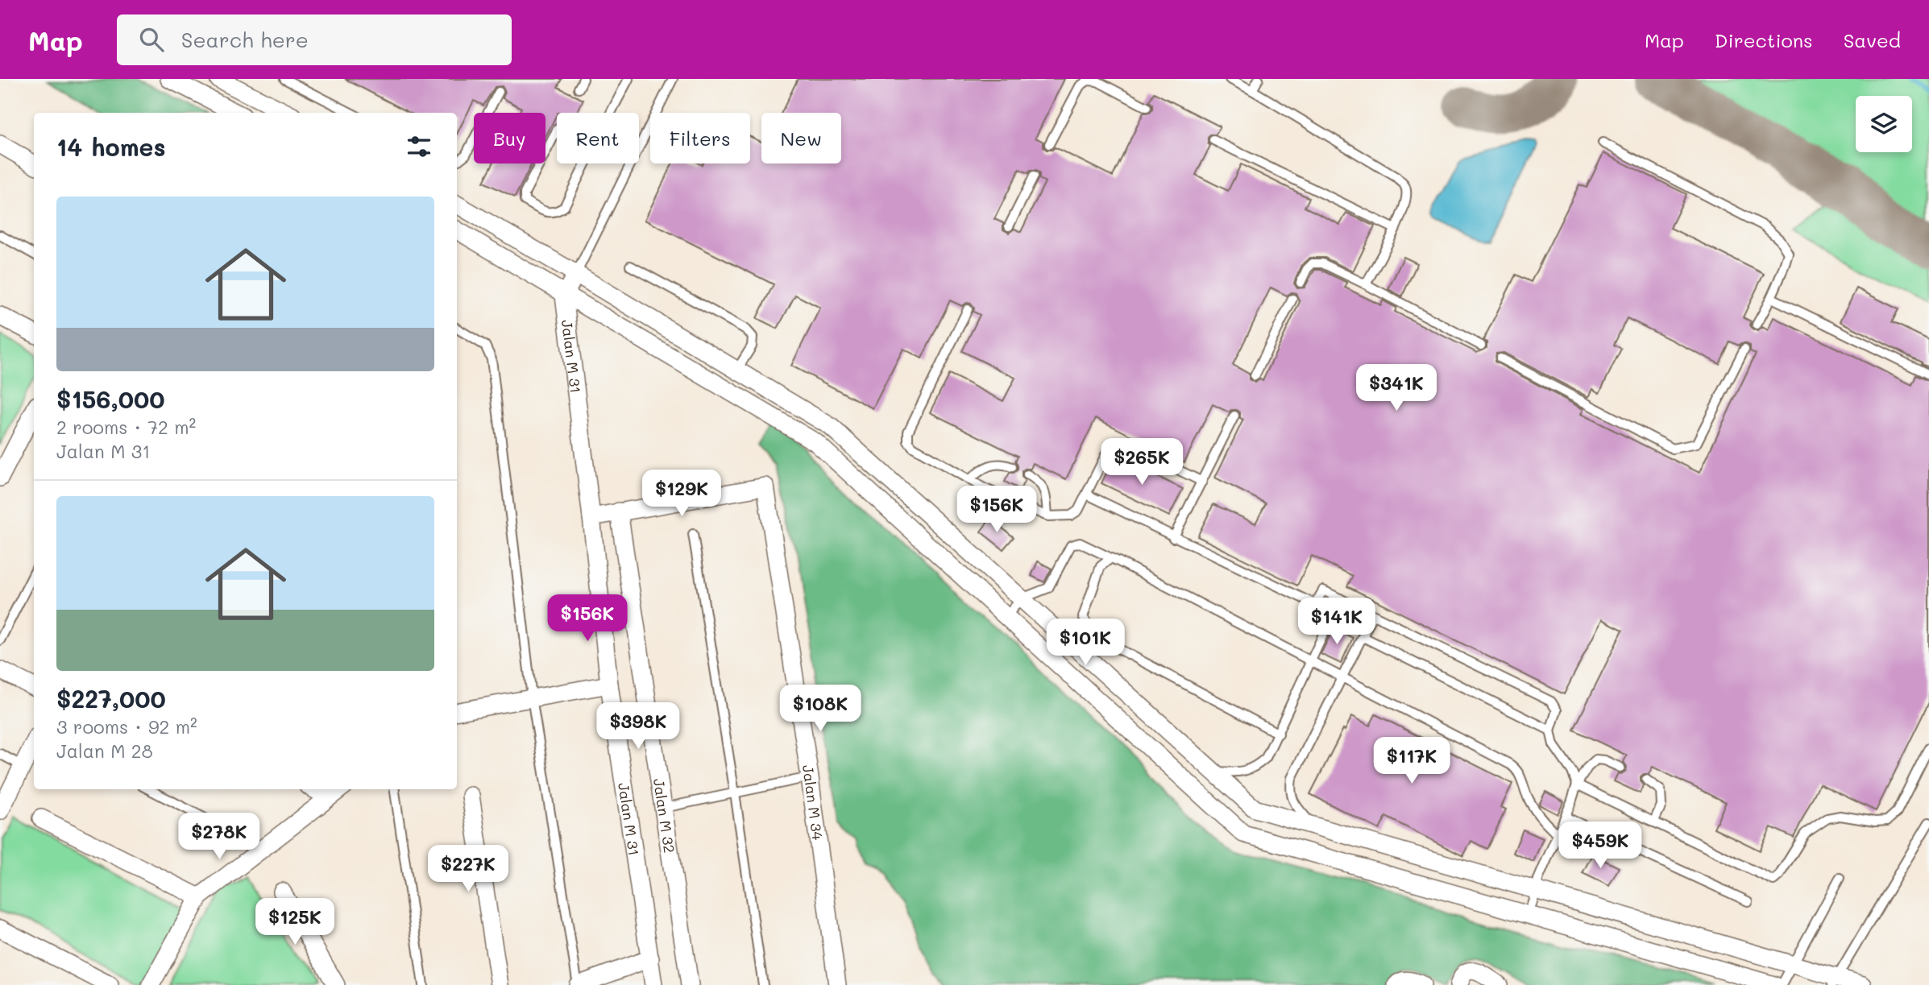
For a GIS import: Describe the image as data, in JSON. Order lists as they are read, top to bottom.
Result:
{
  "streets": {
    "street": ["Jalan M 31", "Jalan M 34", "Jalan M 32"]
  },
  "crossings": [
    ["Jalan M 34", "Jalan M 32"]
  ],
  "page": {
    "header": "Map",
    "search": "Search here",
    "nav": ["Map", "Directions", "Saved"],
    "chip": [
      "Buy",
      "Rent",
      "Filters",
      "New"
    ],
    "heading": "14 homes",
    "list": [
      {
        "name": "$156,000",
        "note": "2 rooms · 72 m² · Jalan M 31"
      },
      {
        "name": "$227,000",
        "note": "3 rooms · 92 m² · Jalan M 28"
      }
    ],
    "price": [
      "$341K",
      "$265K",
      "$129K",
      "$156K",
      "$156K",
      "$141K",
      "$101K",
      "$108K",
      "$398K",
      "$117K",
      "$278K",
      "$459K",
      "$227K",
      "$125K"
    ]
  }
}
